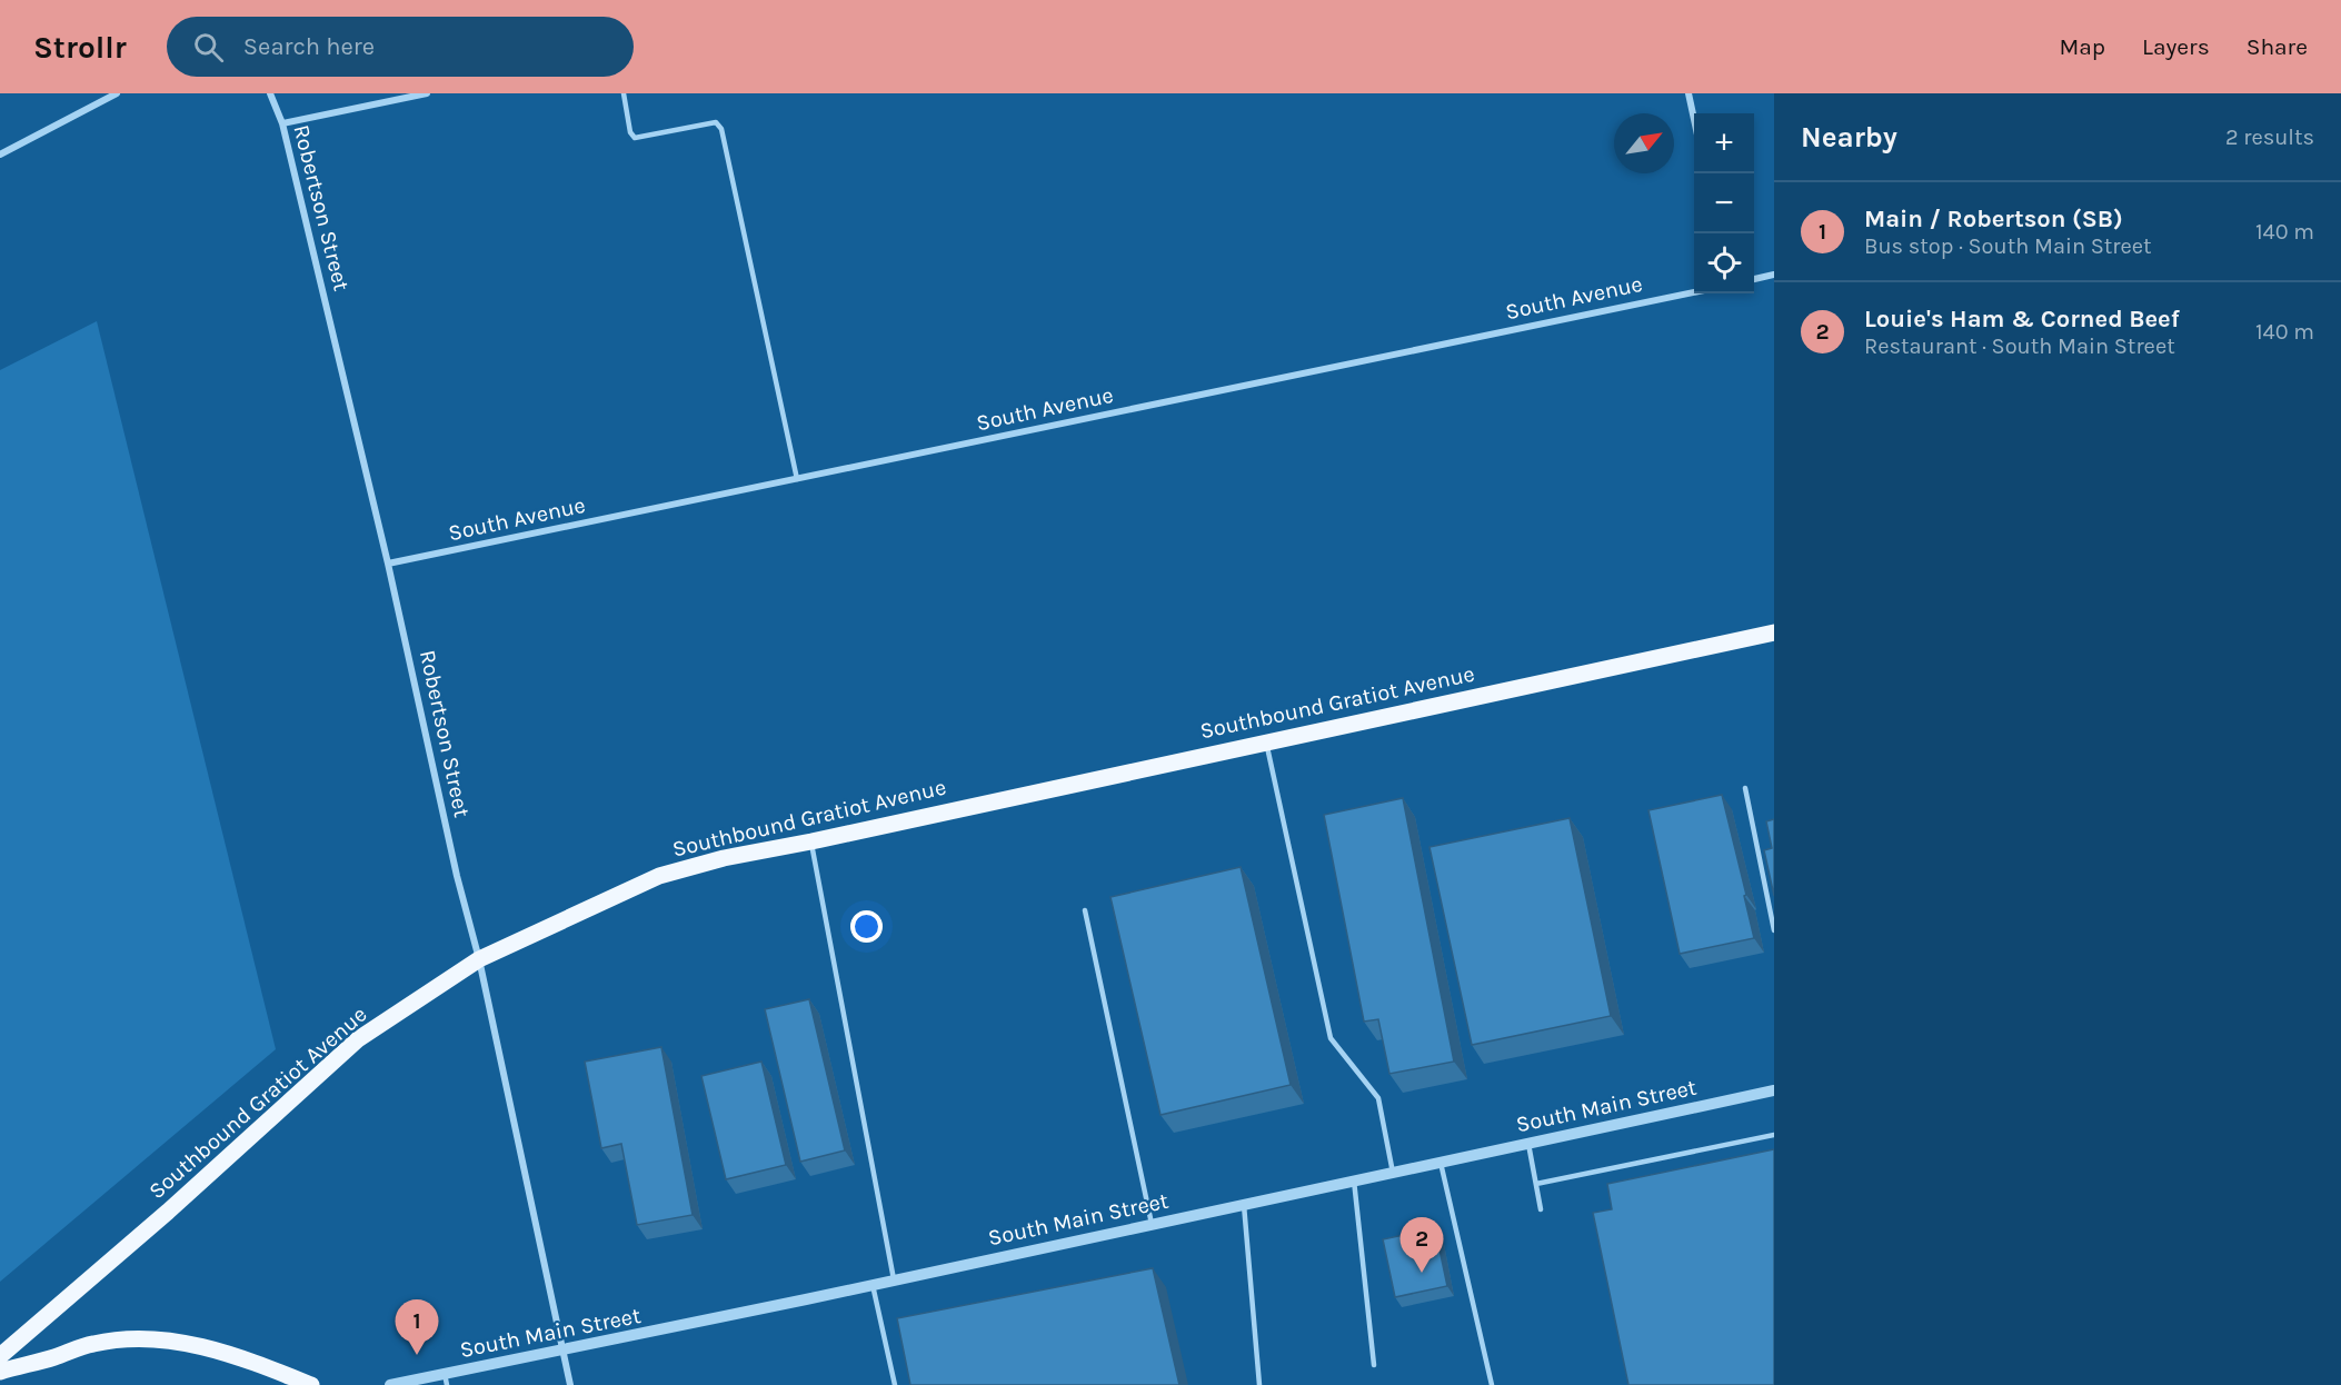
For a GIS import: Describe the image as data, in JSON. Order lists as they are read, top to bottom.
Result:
{
  "streets": {
    "main road": ["Southbound Gratiot Avenue"],
    "street": ["Robertson Street", "South Avenue", "South Main Street"]
  },
  "crossings": [
    ["Robertson Street", "South Avenue"],
    ["Robertson Street", "Southbound Gratiot Avenue"],
    ["Robertson Street", "South Main Street"]
  ],
  "north": "top right",
  "page": {
    "header": "Strollr",
    "search": "Search here",
    "nav": ["Map", "Layers", "Share"],
    "heading": ["Nearby", "2 results"],
    "map_buttons": ["+", "−"],
    "list": [
      {
        "mark": "1",
        "name": "Main / Robertson (SB)",
        "note": "Bus stop · South Main Street",
        "value": "140 m"
      },
      {
        "mark": "2",
        "name": "Louie's Ham & Corned Beef",
        "note": "Restaurant · South Main Street",
        "value": "140 m"
      }
    ],
    "pins": ["2", "1"]
  }
}
